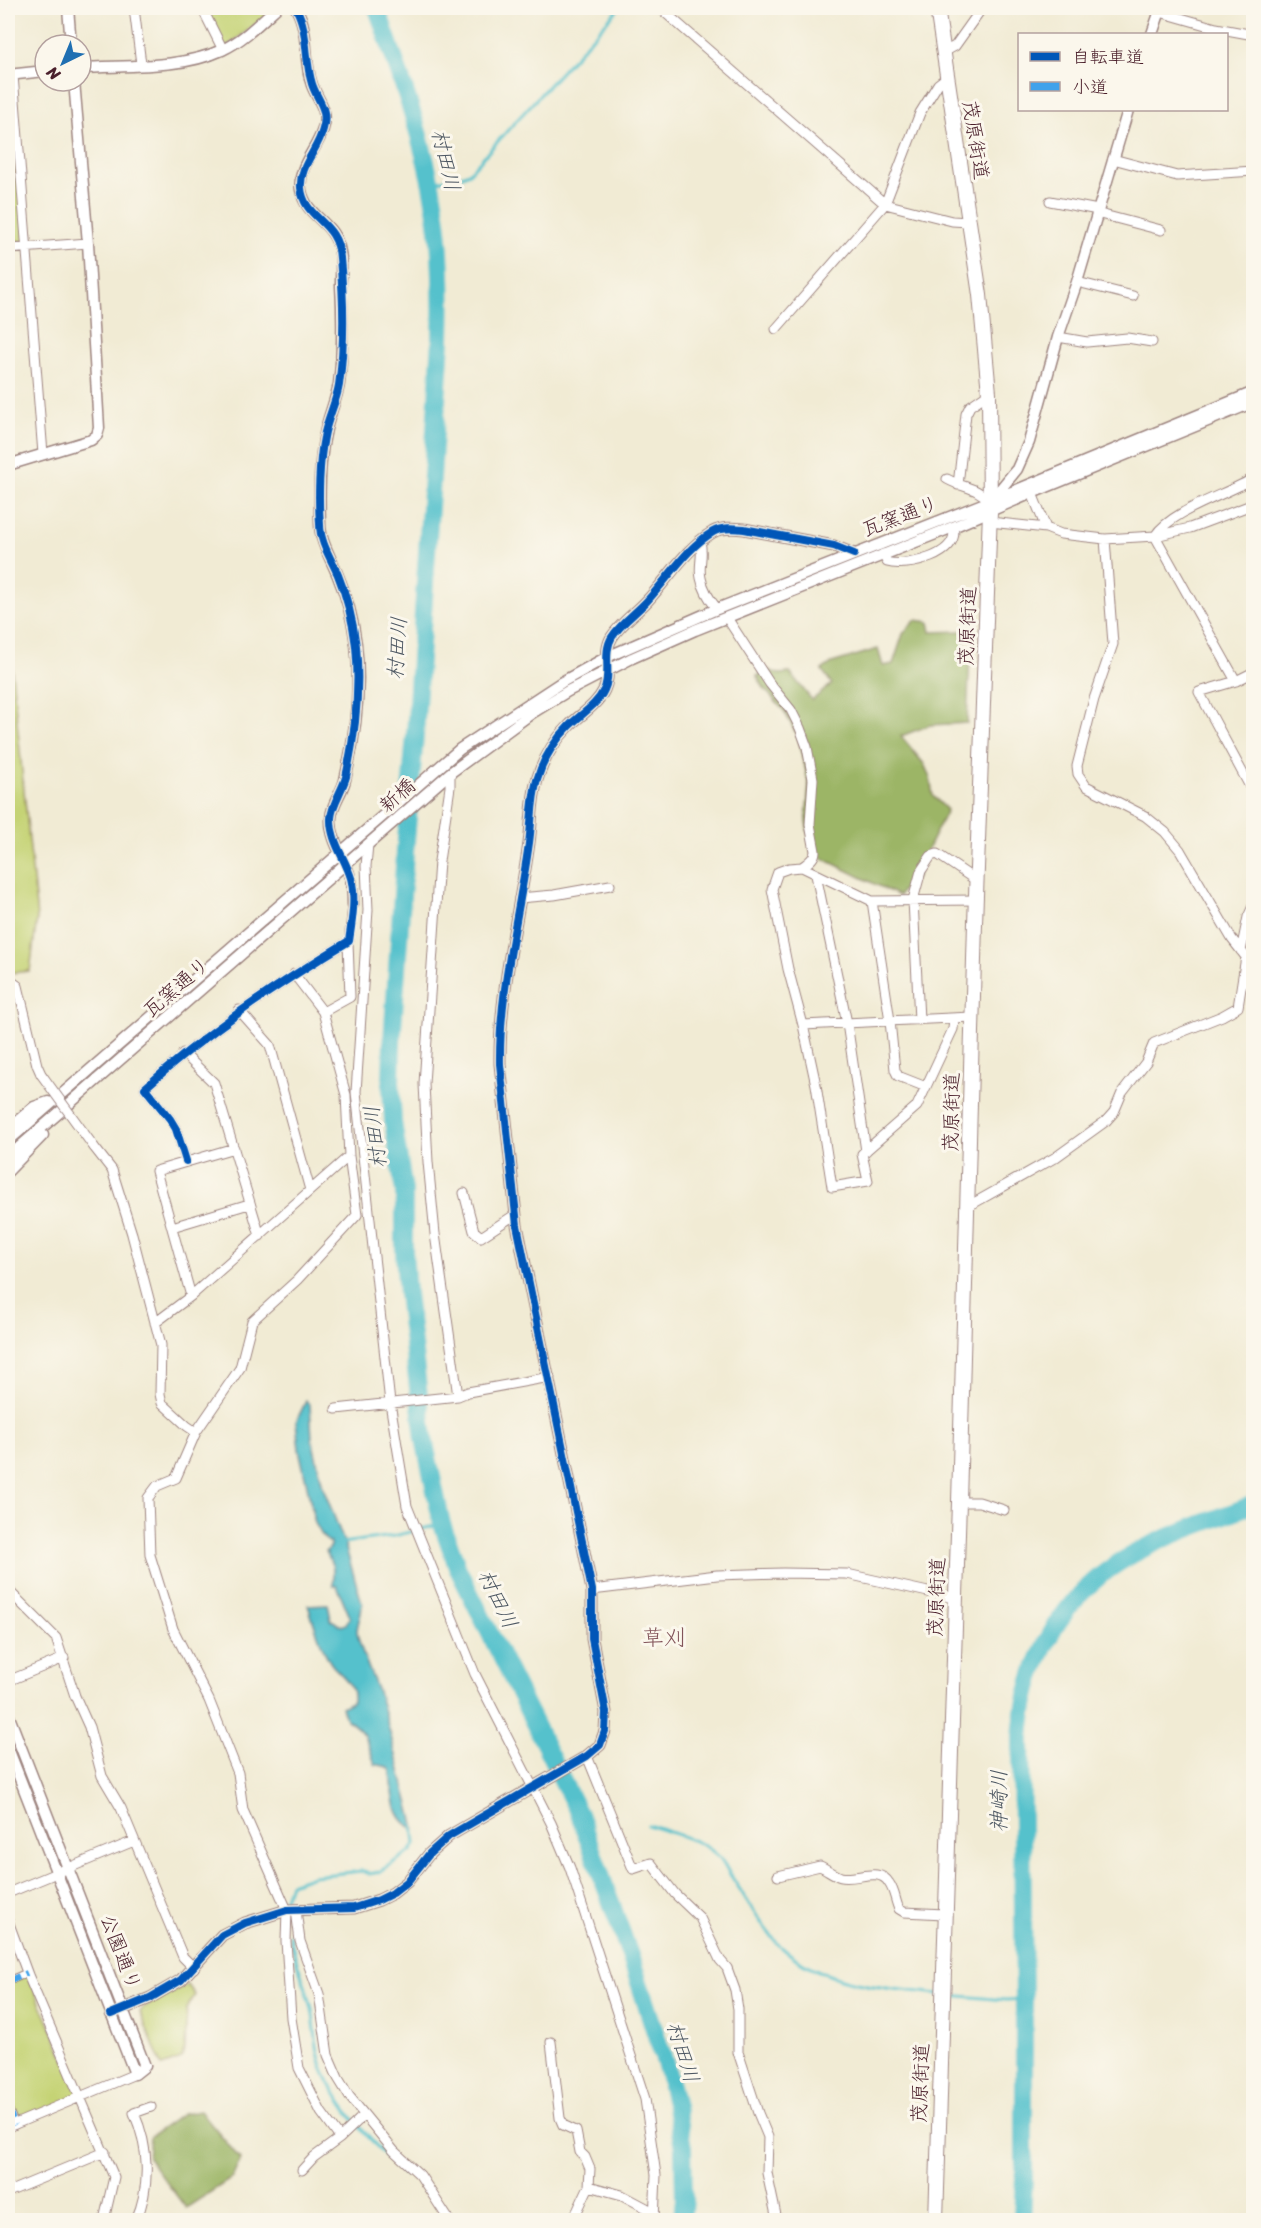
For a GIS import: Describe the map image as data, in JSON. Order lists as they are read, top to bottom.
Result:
{
  "streets": {
    "main road": ["茂原街道"],
    "street": ["瓦窯通り", "新橋", "公園通り"]
  },
  "crossings": [
    ["茂原街道", "瓦窯通り"],
    ["瓦窯通り", "新橋"]
  ],
  "districts": ["草刈"],
  "water": ["村田川", "神崎川"],
  "legend": ["自転車道", "小道"],
  "north": "bottom left"
}
